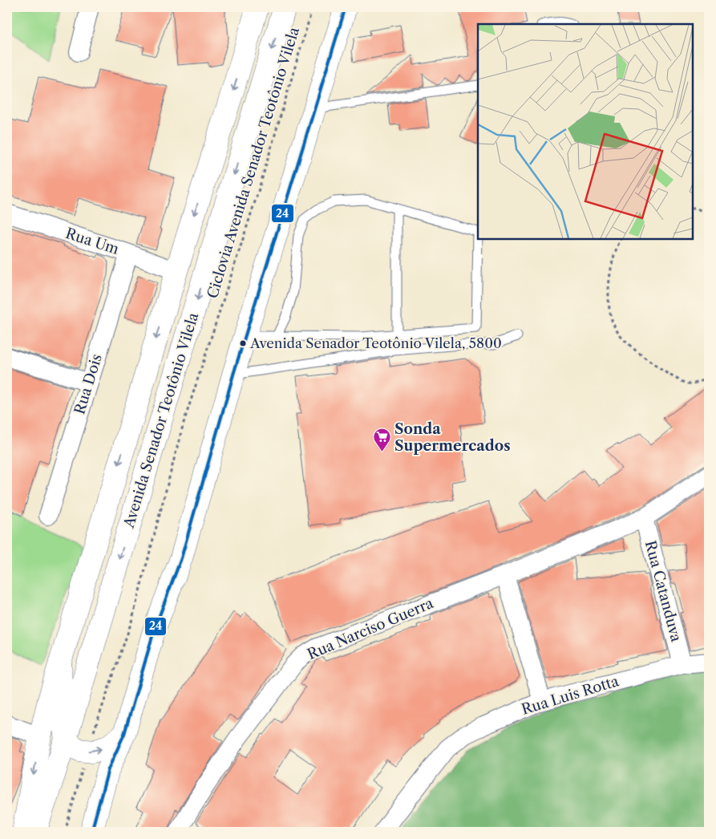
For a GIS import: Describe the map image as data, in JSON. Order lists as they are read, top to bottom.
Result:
{
  "streets": {
    "main road": ["Avenida Senador Teotônio Vilela"],
    "street": [
      "Rua Um",
      "Rua Dois",
      "Rua Catanduva",
      "Rua Narciso Guerra",
      "Rua Luis Rotta"
    ],
    "path": ["Ciclovia Avenida Senador Teotônio Vilela"]
  },
  "crossings": [
    ["Rua Um", "Rua Dois"],
    ["Rua Um", "Avenida Senador Teotônio Vilela"],
    ["Rua Catanduva", "Rua Narciso Guerra"],
    ["Rua Catanduva", "Rua Luis Rotta"]
  ],
  "places": {
    "other": ["Avenida Senador Teotônio Vilela, 5800"],
    "supermarket": ["Sonda Supermercados"]
  },
  "lines": ["transit line 24"]
}
